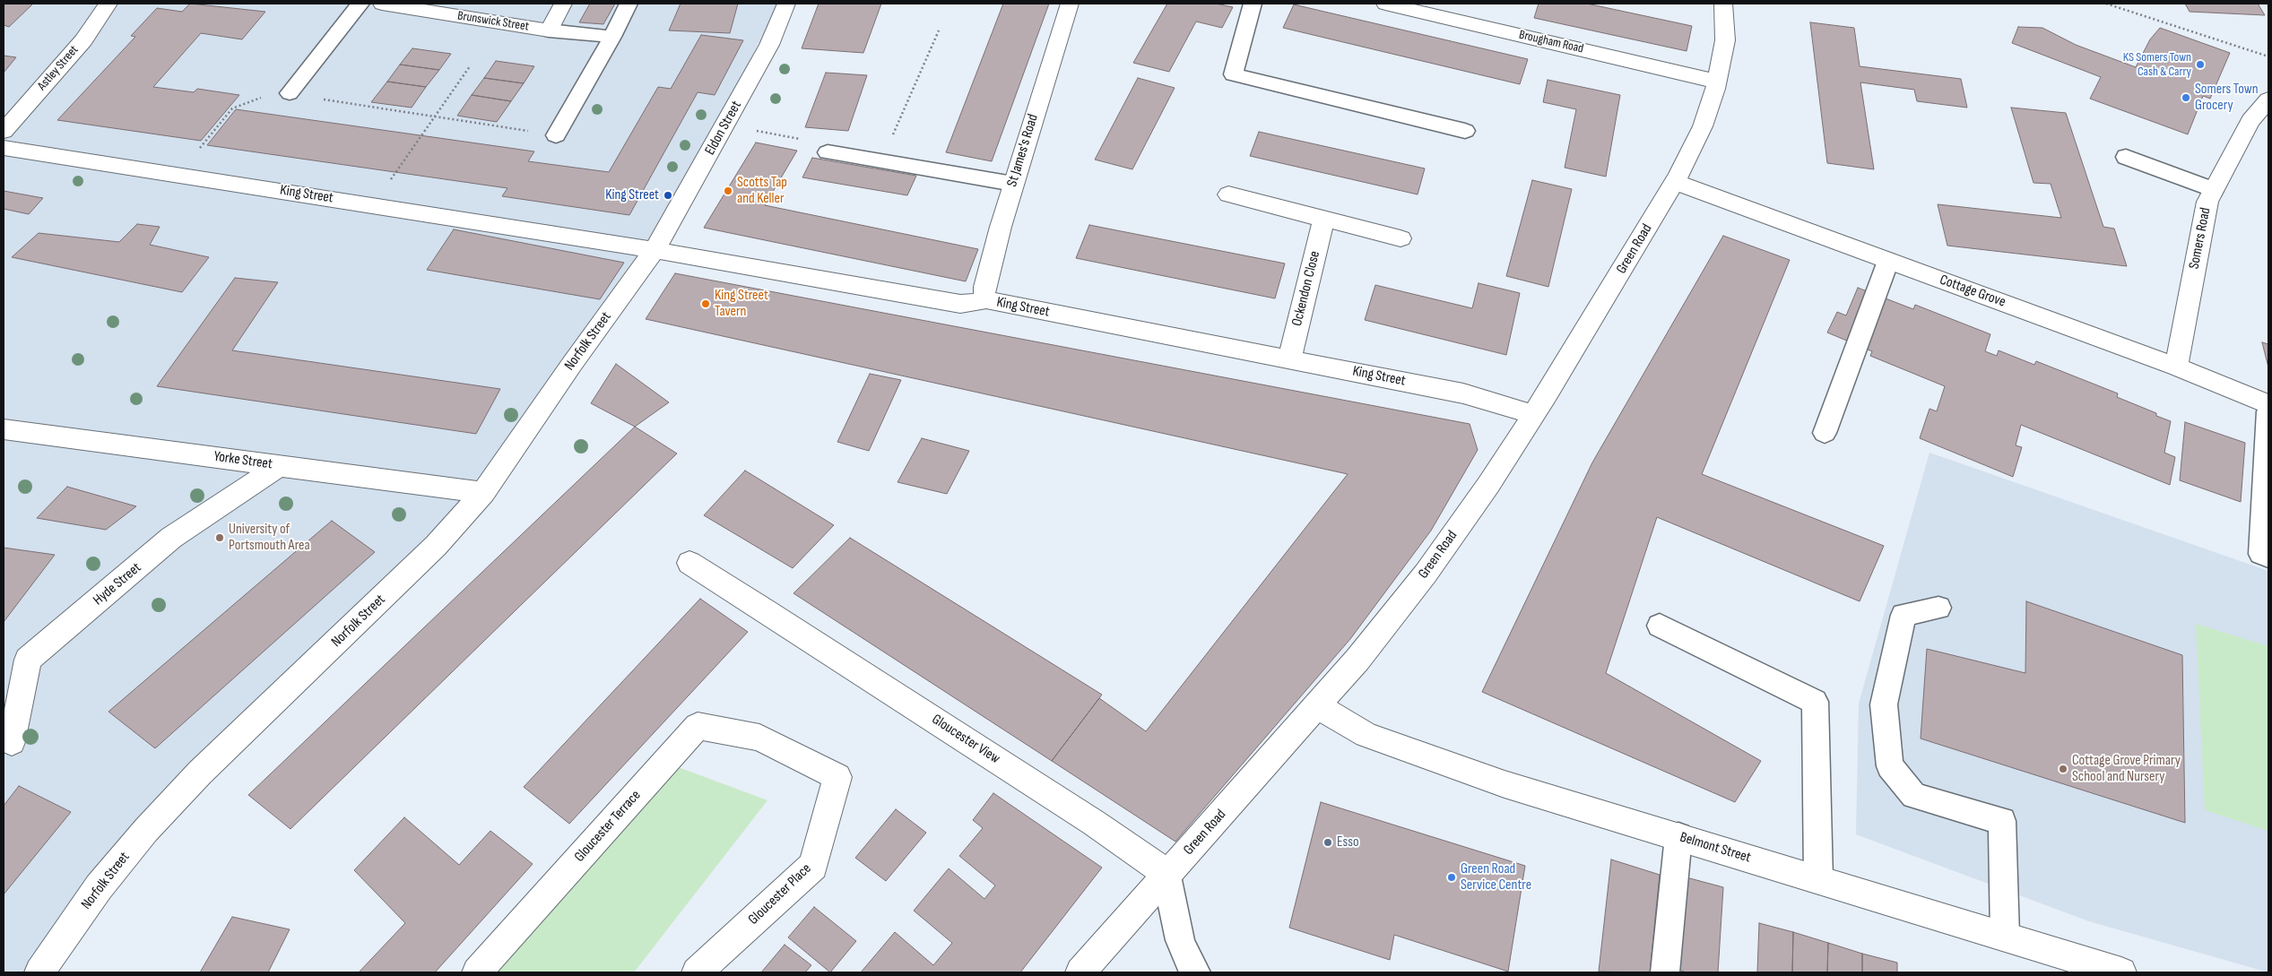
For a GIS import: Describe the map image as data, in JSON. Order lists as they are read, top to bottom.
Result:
{
  "streets": {
    "street": [
      "Brunswick Street",
      "Brougham Road",
      "Astley Street",
      "Eldon Street",
      "St James's Road",
      "King Street",
      "Somers Road",
      "Green Road",
      "Ockendon Close",
      "Cottage Grove",
      "Norfolk Street",
      "Yorke Street",
      "Hyde Street",
      "Gloucester View",
      "Gloucester Terrace",
      "Belmont Street",
      "Gloucester Place"
    ]
  },
  "crossings": [
    ["Brougham Road", "Green Road"],
    ["Eldon Street", "King Street"],
    ["Eldon Street", "Norfolk Street"],
    ["St James's Road", "King Street"],
    ["King Street", "Green Road"],
    ["King Street", "Ockendon Close"],
    ["King Street", "Norfolk Street"],
    ["Somers Road", "Cottage Grove"],
    ["Green Road", "Cottage Grove"],
    ["Green Road", "Gloucester View"],
    ["Green Road", "Belmont Street"],
    ["Norfolk Street", "Yorke Street"],
    ["Yorke Street", "Hyde Street"],
    ["Gloucester Terrace", "Gloucester Place"]
  ],
  "places": [
    "KS Somers Town Cash & Carry",
    "Somers Town Grocery",
    "Scotts Tap and Keller",
    "King Street",
    "King Street Tavern",
    "University of Portsmouth Area",
    "Cottage Grove Primary School and Nursery",
    "Esso",
    "Green Road Service Centre"
  ]
}
